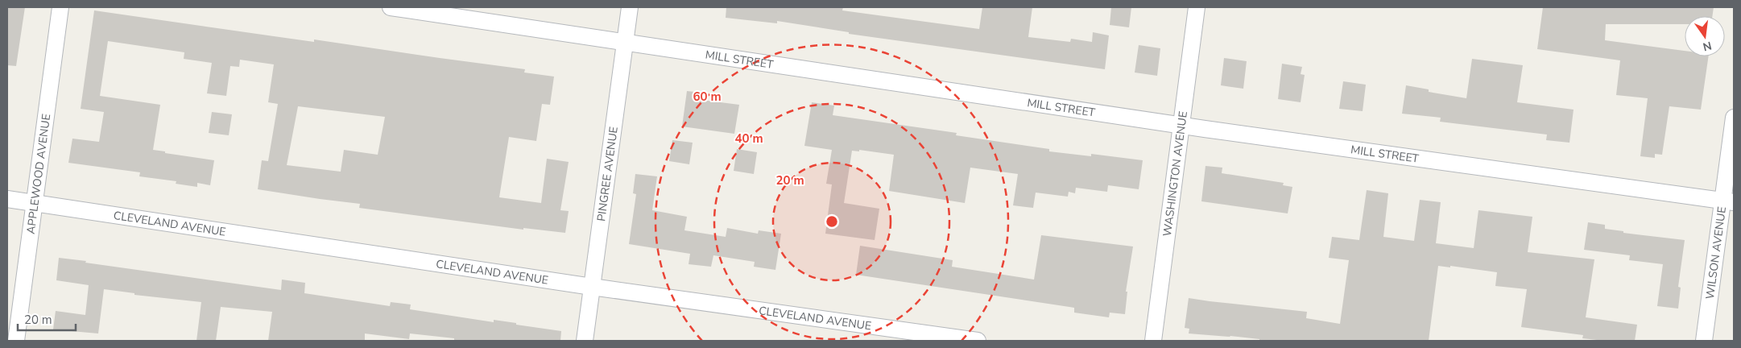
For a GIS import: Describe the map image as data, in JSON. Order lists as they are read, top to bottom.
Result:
{
  "streets": {
    "street": [
      "MILL STREET",
      "APPLEWOOD AVENUE",
      "PINGREE AVENUE",
      "WASHINGTON AVENUE",
      "CLEVELAND AVENUE",
      "WILSON AVENUE"
    ]
  },
  "crossings": [
    ["MILL STREET", "PINGREE AVENUE"],
    ["MILL STREET", "WASHINGTON AVENUE"],
    ["MILL STREET", "WILSON AVENUE"],
    ["APPLEWOOD AVENUE", "CLEVELAND AVENUE"],
    ["PINGREE AVENUE", "CLEVELAND AVENUE"]
  ],
  "scale_bar": "20 m",
  "north": "bottom",
  "rings": ["60 m", "40 m", "20 m"]
}
